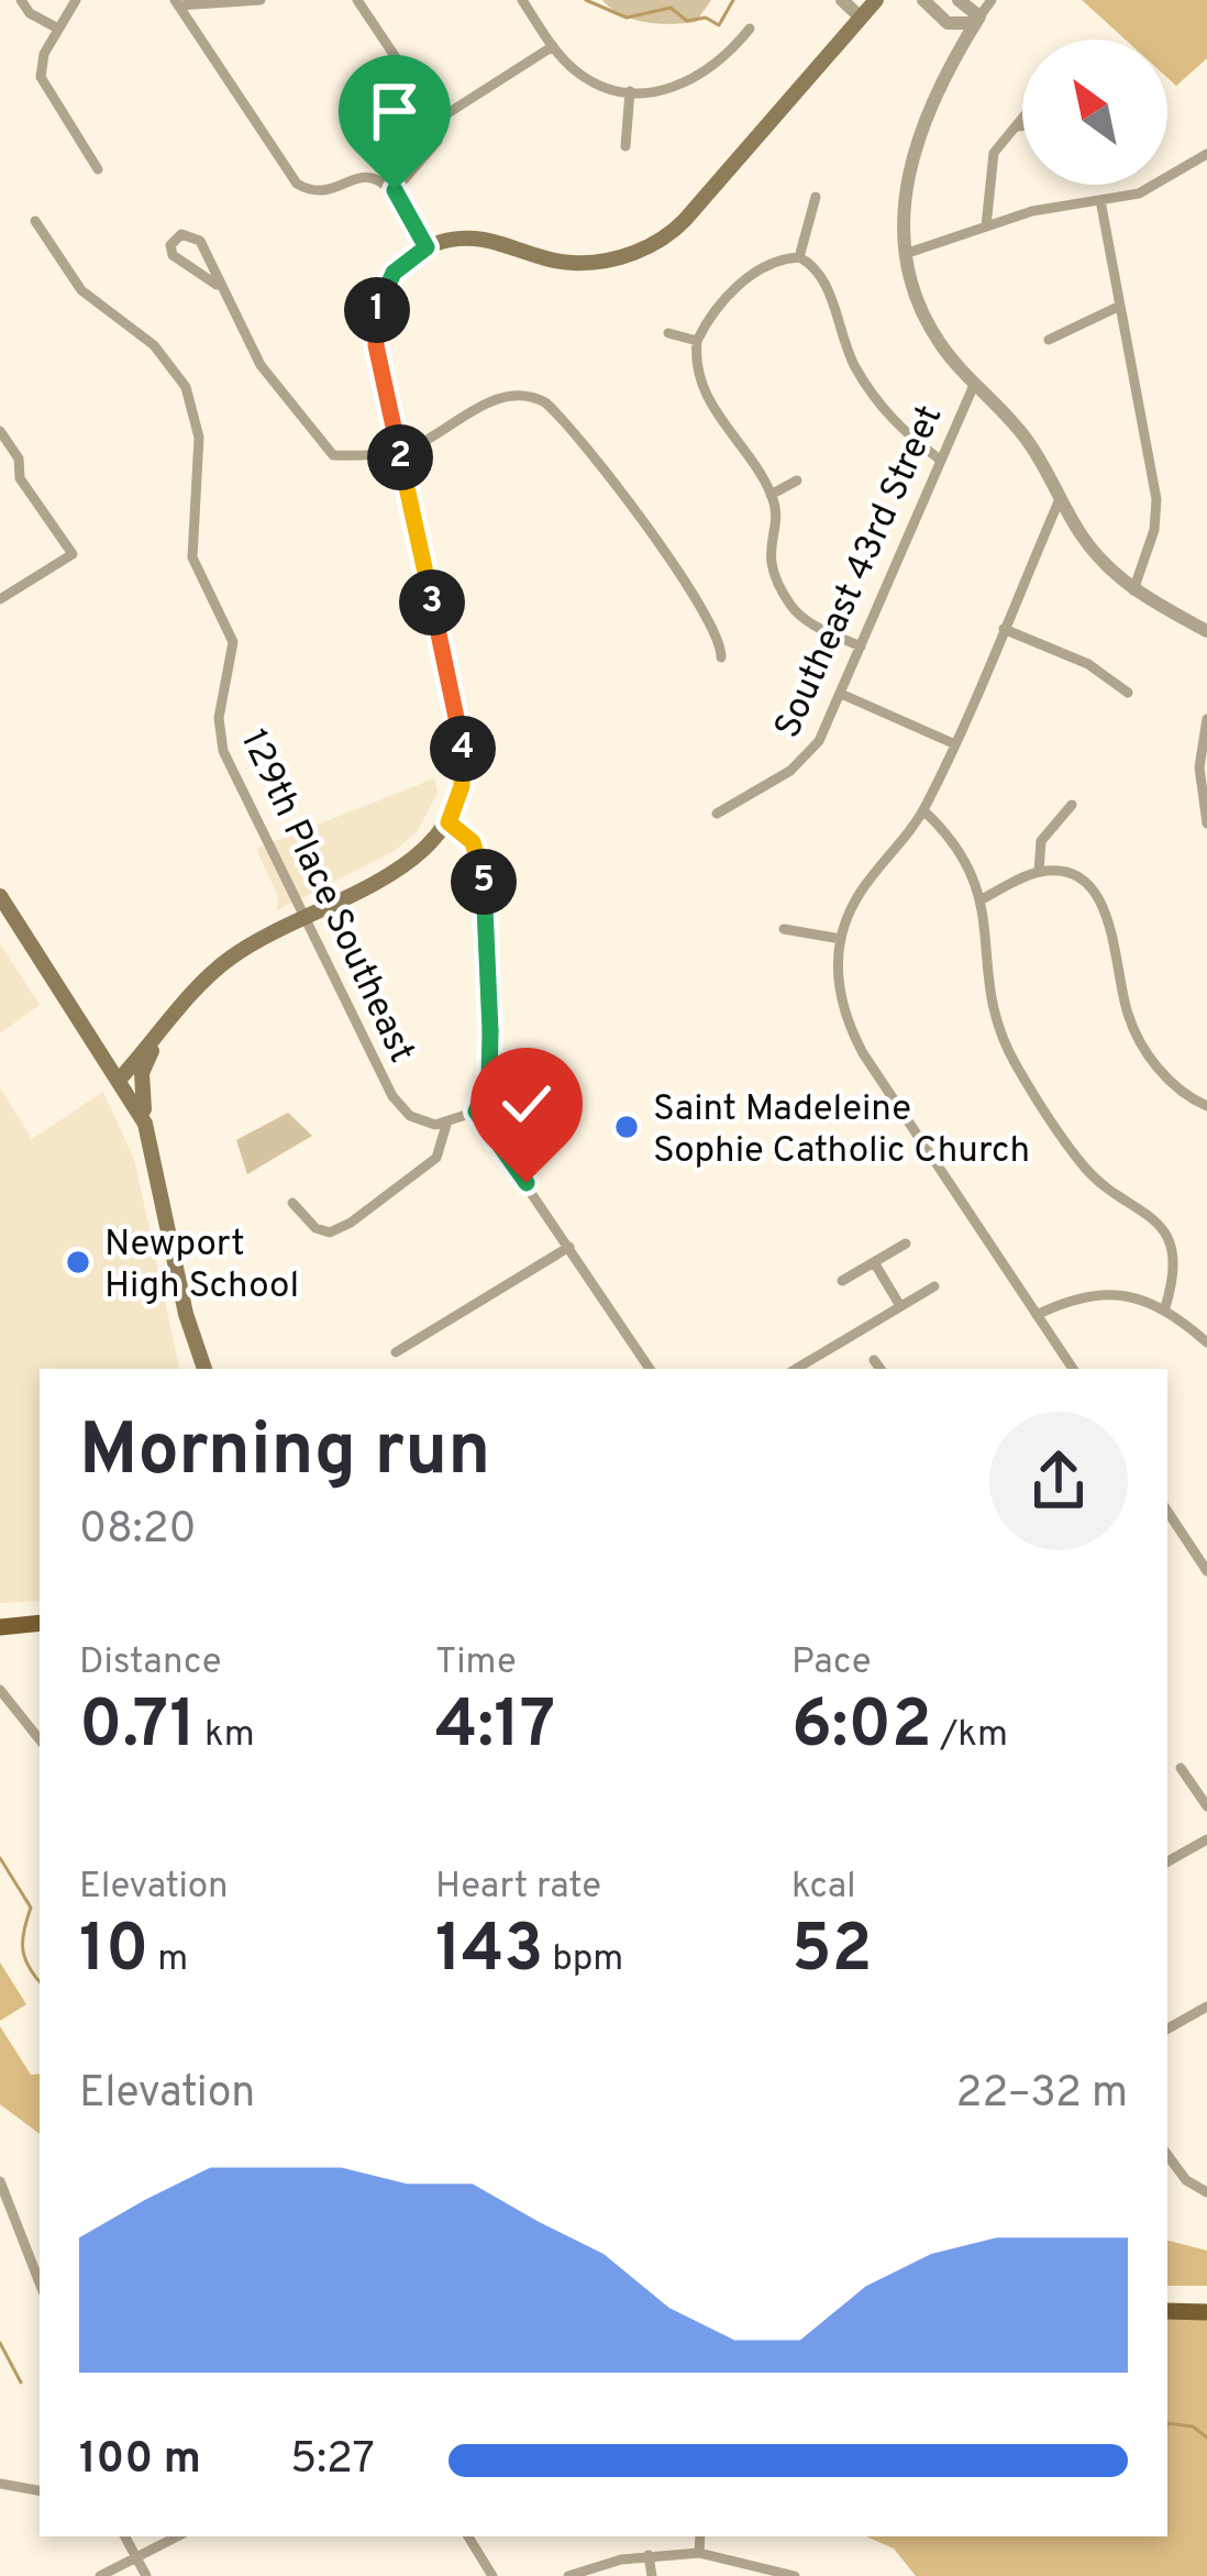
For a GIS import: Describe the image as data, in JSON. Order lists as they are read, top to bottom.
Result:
{
  "streets": {
    "street": ["Southeast 43rd Street", "129th Place Southeast"]
  },
  "places": ["Saint Madeleine Sophie Catholic Church", "Newport High School"],
  "north": "top left",
  "page": {
    "pins": [
      "1",
      "2",
      "3",
      "4",
      "5"
    ],
    "heading": ["Morning run", "08:20"],
    "stats": [
      ["Distance", "0.71 km"],
      ["Time", "4:17"],
      ["Pace", "6:02 /km"],
      ["Elevation", "10 m"],
      ["Heart rate", "143 bpm"],
      ["kcal", "52"]
    ],
    "chart": ["Elevation", "22–32 m"],
    "list": [
      {
        "name": "100 m",
        "note": "5:27"
      }
    ]
  }
}
